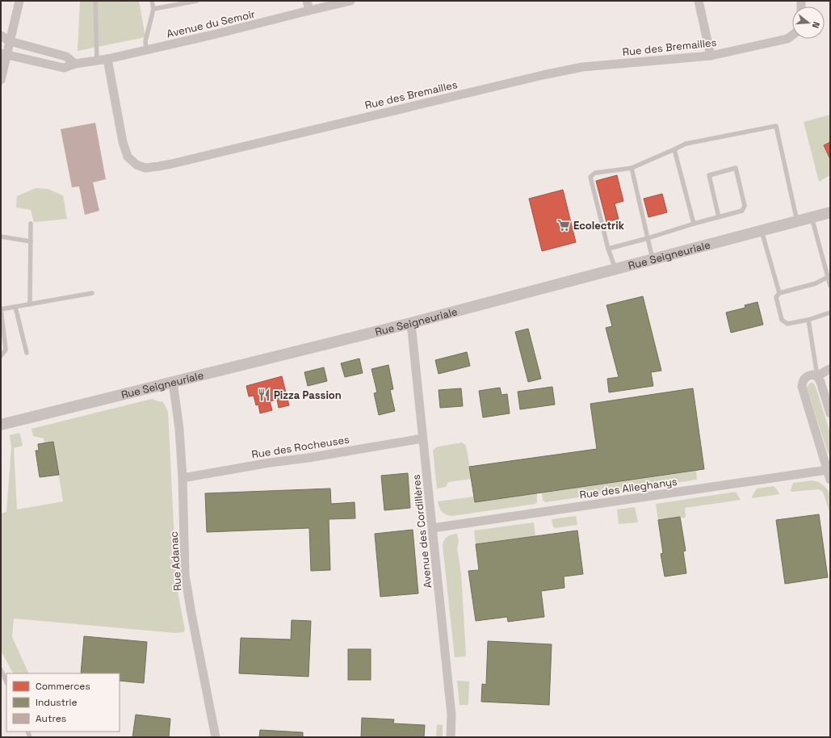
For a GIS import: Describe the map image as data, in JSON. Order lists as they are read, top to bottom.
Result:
{
  "streets": {
    "street": [
      "Avenue du Semoir",
      "Rue des Bremailles",
      "Rue Seigneuriale",
      "Rue des Rocheuses",
      "Rue des Alleghanys",
      "Avenue des Cordillères",
      "Rue Adanac"
    ]
  },
  "crossings": [
    ["Avenue du Semoir", "Rue des Bremailles"],
    ["Rue Seigneuriale", "Avenue des Cordillères"],
    ["Rue Seigneuriale", "Rue Adanac"],
    ["Rue des Rocheuses", "Avenue des Cordillères"],
    ["Rue des Rocheuses", "Rue Adanac"],
    ["Rue des Alleghanys", "Avenue des Cordillères"]
  ],
  "places": {
    "supermarket": ["Ecolectrik"],
    "restaurant": ["Pizza Passion"]
  },
  "legend": ["Commerces", "Industrie", "Autres"],
  "north": "right"
}
